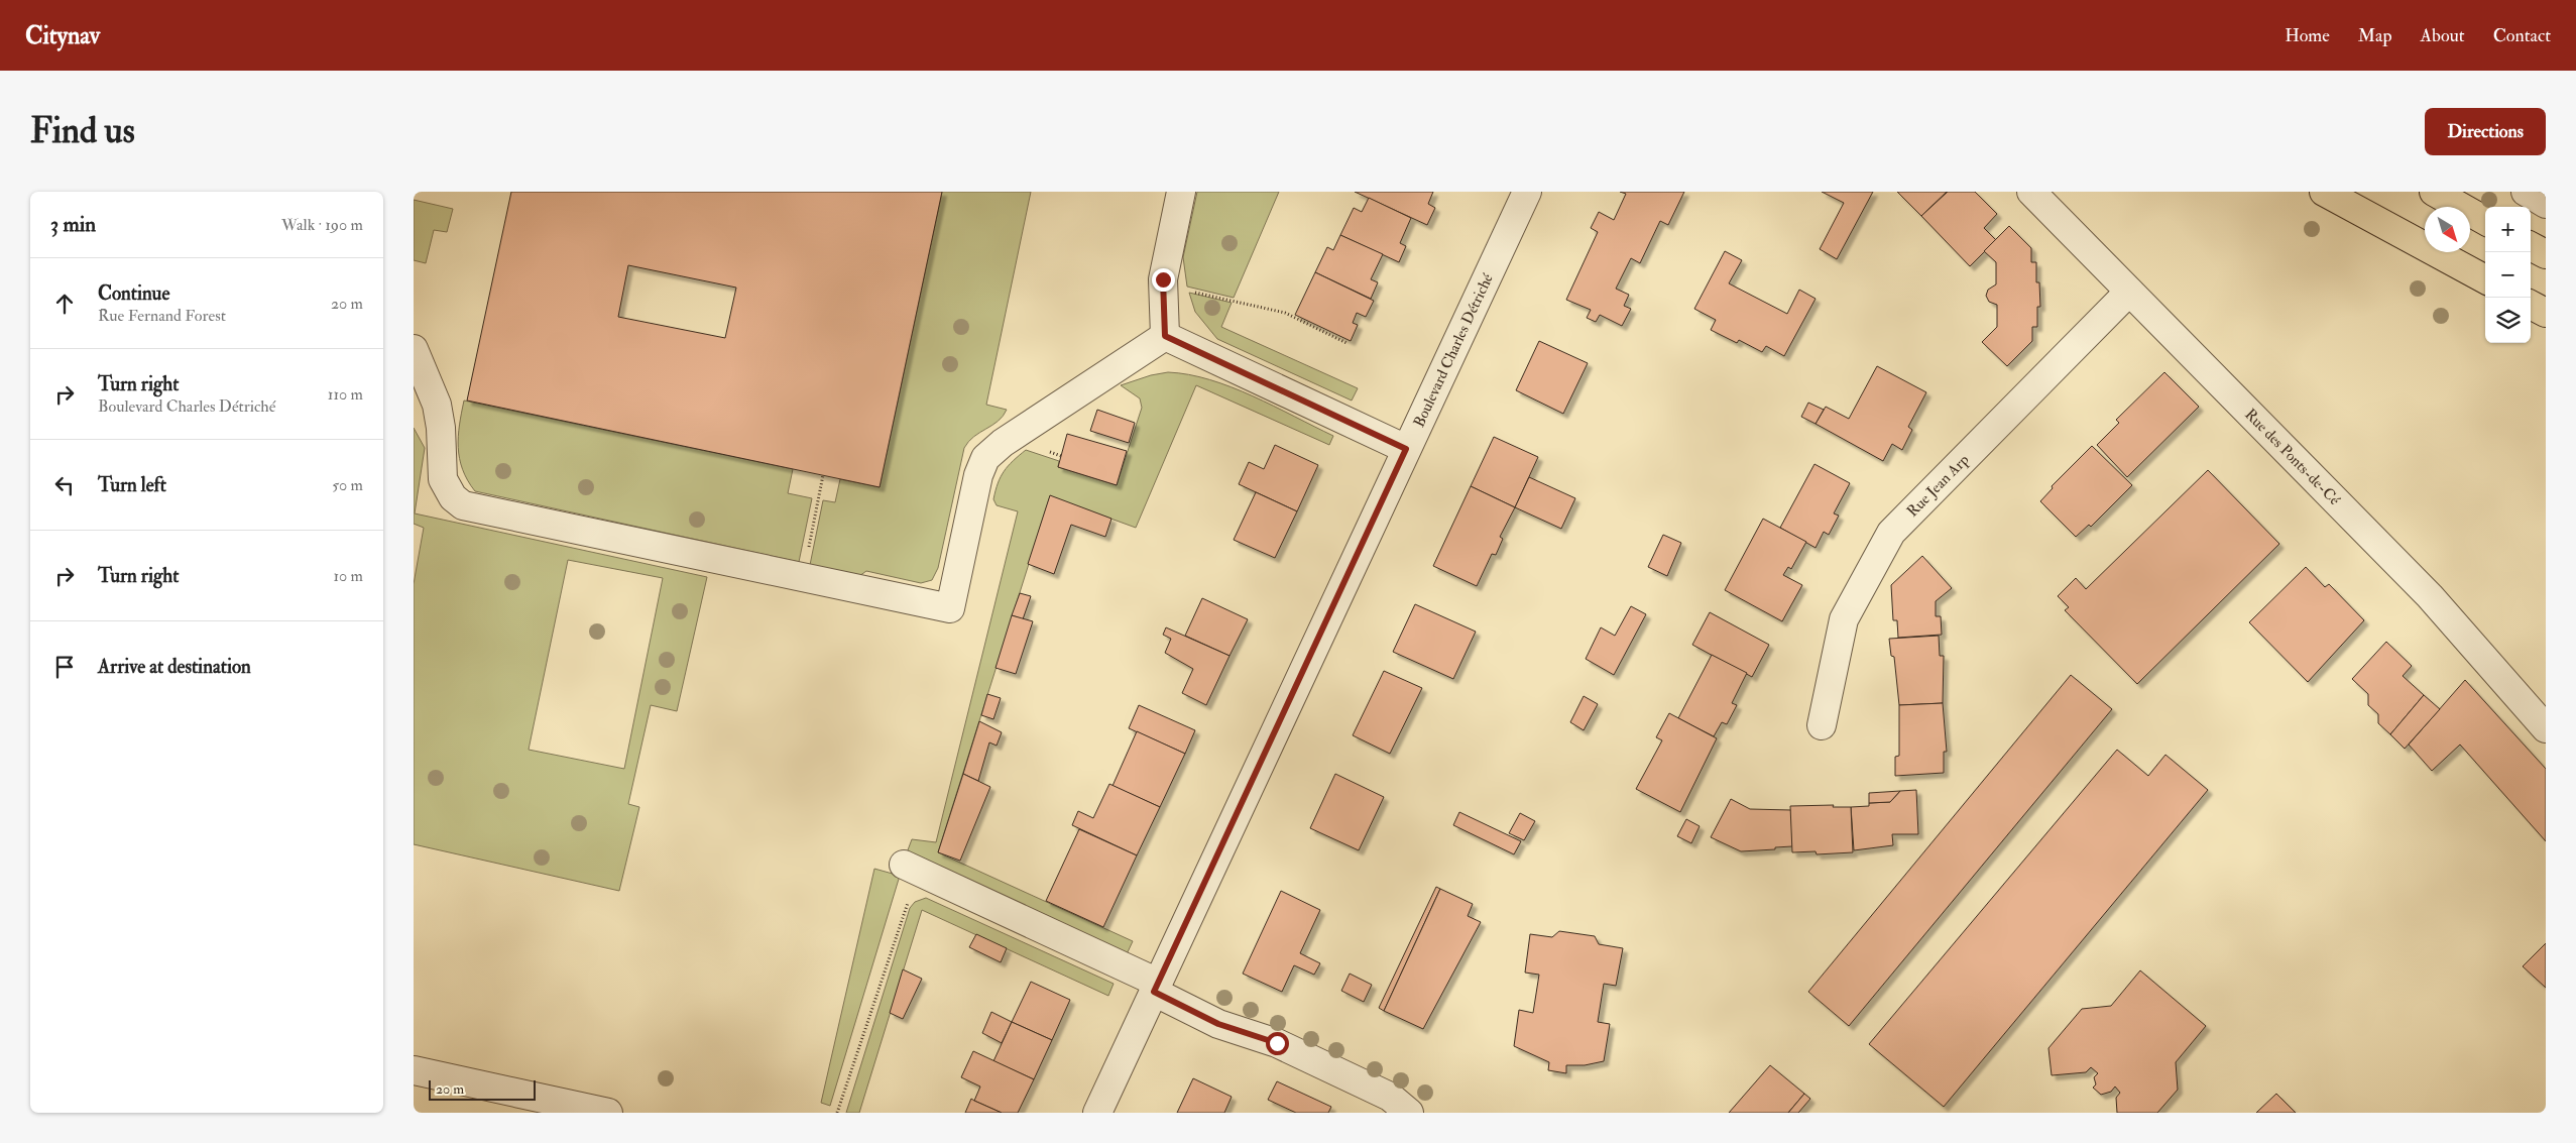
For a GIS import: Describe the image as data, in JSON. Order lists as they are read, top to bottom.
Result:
{
  "streets": {
    "street": ["Boulevard Charles Détriché", "Rue des Ponts-de-Cé", "Rue Jean Arp"]
  },
  "crossings": [
    ["Rue des Ponts-de-Cé", "Rue Jean Arp"]
  ],
  "scale_bar": "20 m",
  "north": "bottom right",
  "page": {
    "header": "Citynav",
    "nav": [
      "Home",
      "Map",
      "About",
      "Contact"
    ],
    "buttons": "Directions",
    "title": "Find us",
    "heading": ["3 min", "Walk · 190 m"],
    "map_buttons": ["+", "−"],
    "list": [
      ["Continue", "Rue Fernand Forest", "20 m"],
      ["Turn right", "Boulevard Charles Détriché", "110 m"],
      ["Turn left", "50 m"],
      ["Turn right", "10 m"],
      "Arrive at destination"
    ],
    "scale": "20 m"
  }
}
